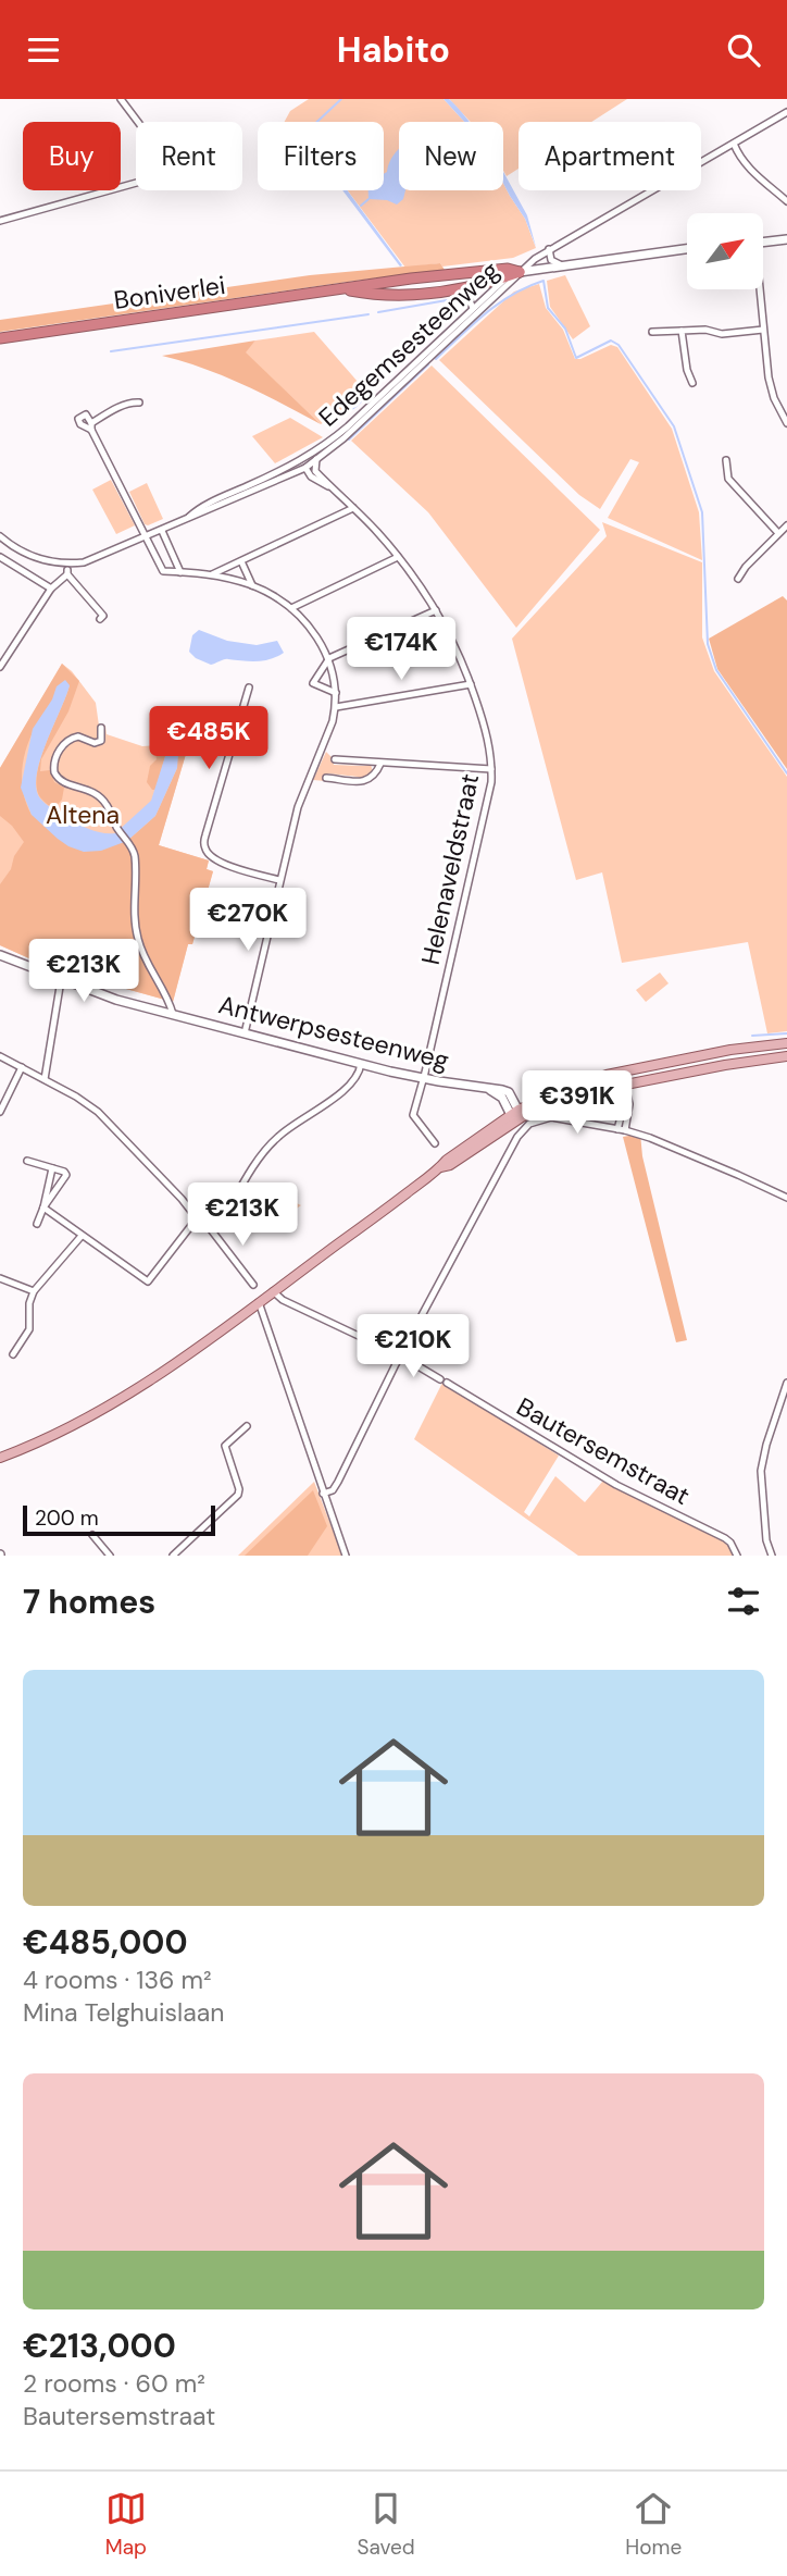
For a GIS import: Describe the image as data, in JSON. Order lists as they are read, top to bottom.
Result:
{
  "streets": {
    "highway": ["Boniverlei"],
    "street": [
      "Edegemsesteenweg",
      "Helenaveldstraat",
      "Antwerpsesteenweg",
      "Bautersemstraat"
    ]
  },
  "crossings": [
    ["Boniverlei", "Edegemsesteenweg"],
    ["Edegemsesteenweg", "Helenaveldstraat"],
    ["Helenaveldstraat", "Antwerpsesteenweg"]
  ],
  "parks": ["Altena"],
  "scale_bar": "200 m",
  "north": "top right",
  "page": {
    "header": "Habito",
    "chip": [
      "Buy",
      "Rent",
      "Filters",
      "New",
      "Apartment"
    ],
    "price": [
      "€174K",
      "€485K",
      "€270K",
      "€213K",
      "€391K",
      "€213K",
      "€210K"
    ],
    "scale": "200 m",
    "heading": "7 homes",
    "list": [
      {
        "name": "€485,000",
        "note": "4 rooms · 136 m² · Mina Telghuislaan"
      },
      {
        "name": "€213,000",
        "note": "2 rooms · 60 m² · Bautersemstraat"
      }
    ],
    "tabs": ["Map", "Saved", "Home"]
  }
}
